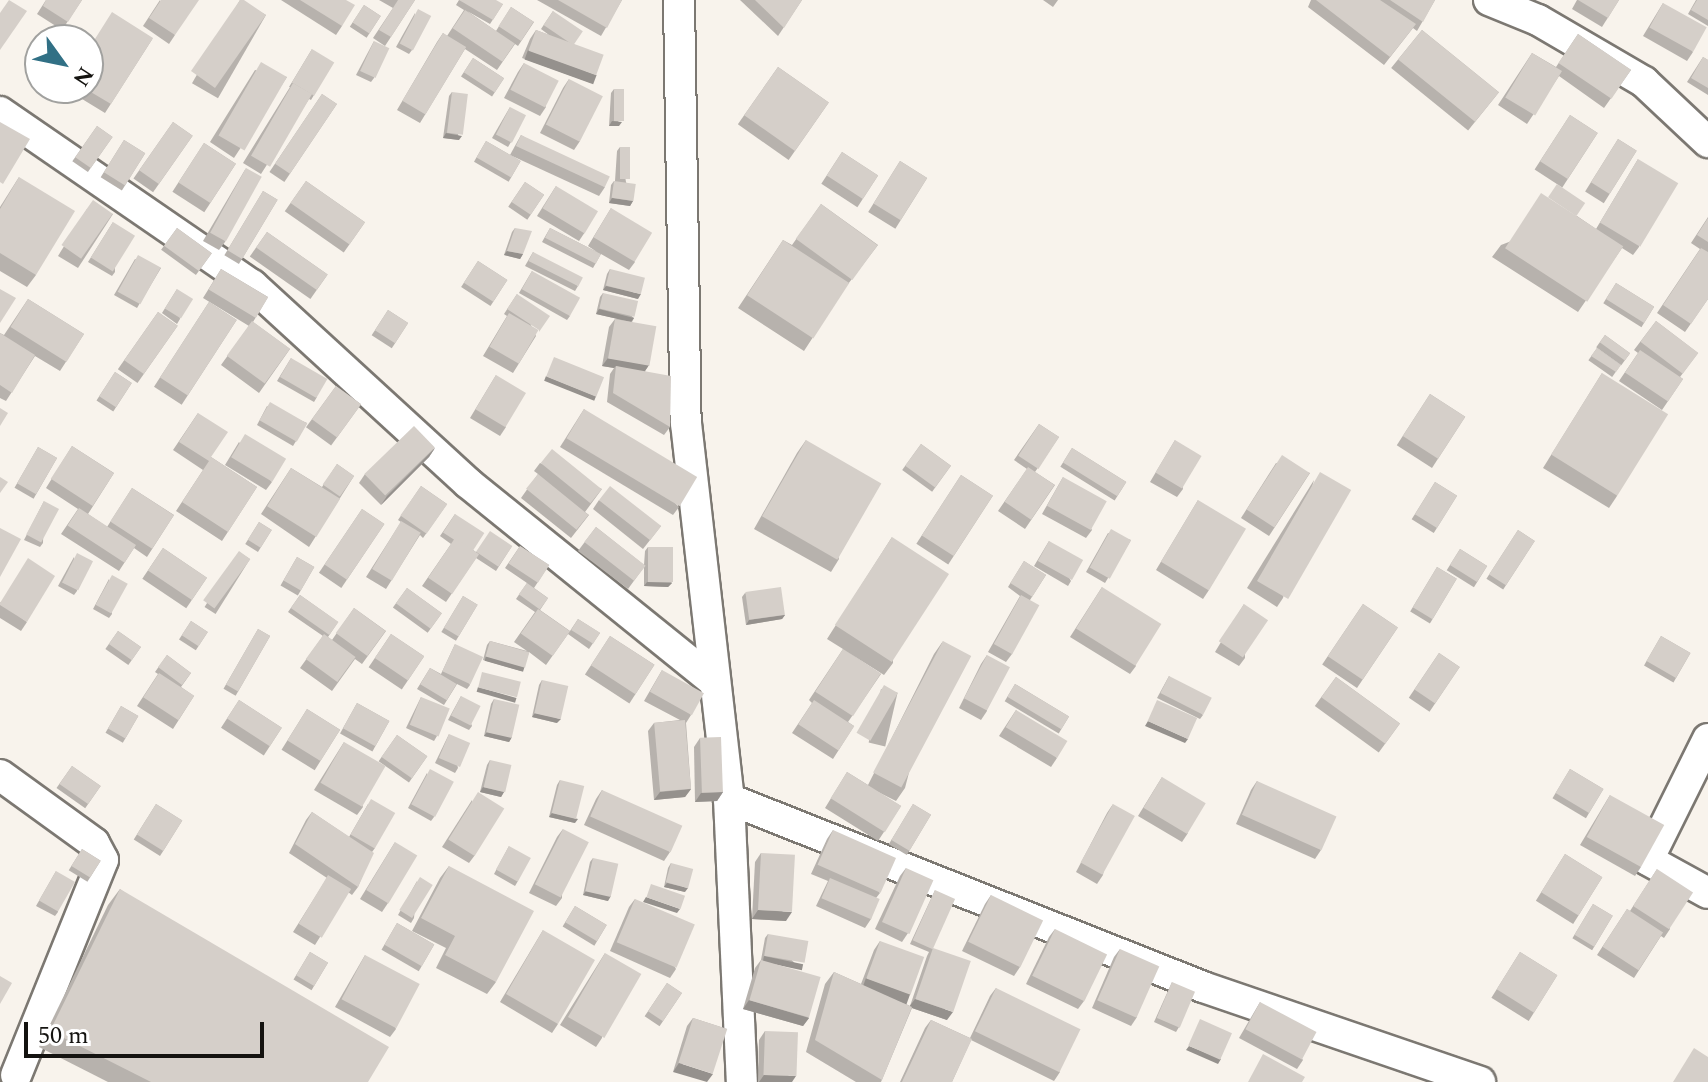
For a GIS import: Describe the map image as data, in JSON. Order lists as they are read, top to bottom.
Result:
{
  "scale_bar": "50 m",
  "north": "bottom right"
}
